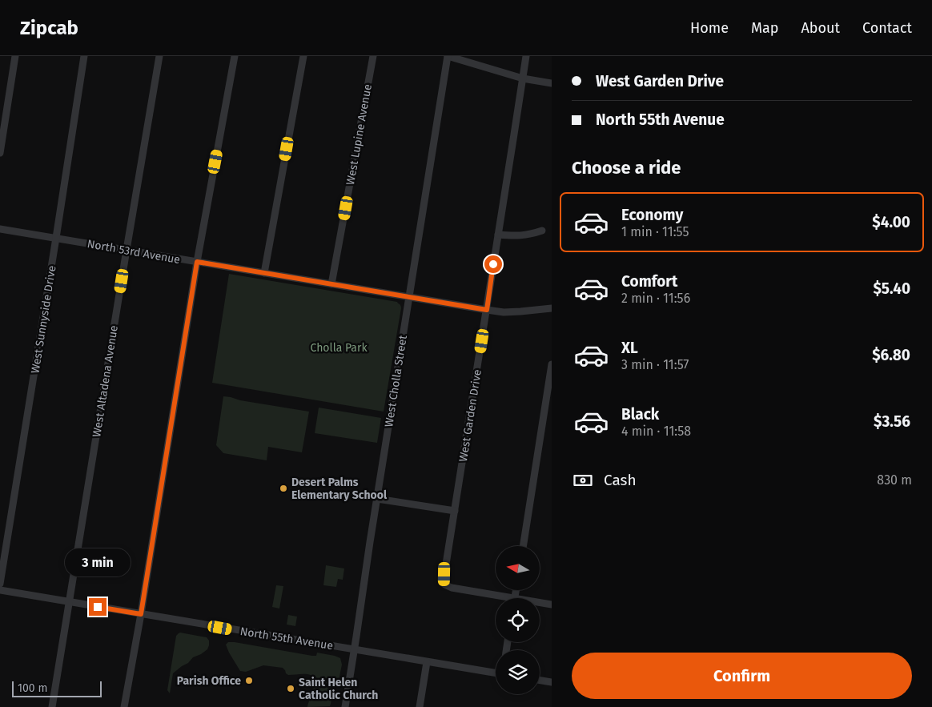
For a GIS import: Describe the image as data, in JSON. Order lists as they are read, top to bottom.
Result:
{
  "streets": {
    "street": [
      "West Lupine Avenue",
      "North 53rd Avenue",
      "West Sunnyside Drive",
      "West Altadena Avenue",
      "West Cholla Street",
      "West Garden Drive",
      "North 55th Avenue"
    ]
  },
  "crossings": [
    ["West Lupine Avenue", "North 53rd Avenue"],
    ["North 53rd Avenue", "West Sunnyside Drive"],
    ["North 53rd Avenue", "West Altadena Avenue"],
    ["North 53rd Avenue", "West Cholla Street"],
    ["North 53rd Avenue", "West Garden Drive"],
    ["West Altadena Avenue", "North 55th Avenue"],
    ["West Cholla Street", "North 55th Avenue"]
  ],
  "parks": ["Cholla Park"],
  "places": ["Desert Palms Elementary School", "Parish Office", "Saint Helen Catholic Church"],
  "scale_bar": "100 m",
  "north": "left",
  "page": {
    "header": "Zipcab",
    "nav": [
      "Home",
      "Map",
      "About",
      "Contact"
    ],
    "banner": ["West Garden Drive", "North 55th Avenue"],
    "heading": "Choose a ride",
    "list": [
      {
        "name": "Economy",
        "note": "1 min · 11:55",
        "value": "$4.00"
      },
      {
        "name": "Comfort",
        "note": "2 min · 11:56",
        "value": "$5.40"
      },
      {
        "name": "XL",
        "note": "3 min · 11:57",
        "value": "$6.80"
      },
      {
        "name": "Black",
        "note": "4 min · 11:58",
        "value": "$3.56"
      }
    ],
    "pay": ["Cash", "830 m"],
    "bubble": "3 min",
    "buttons": "Confirm",
    "scale": "100 m"
  }
}
